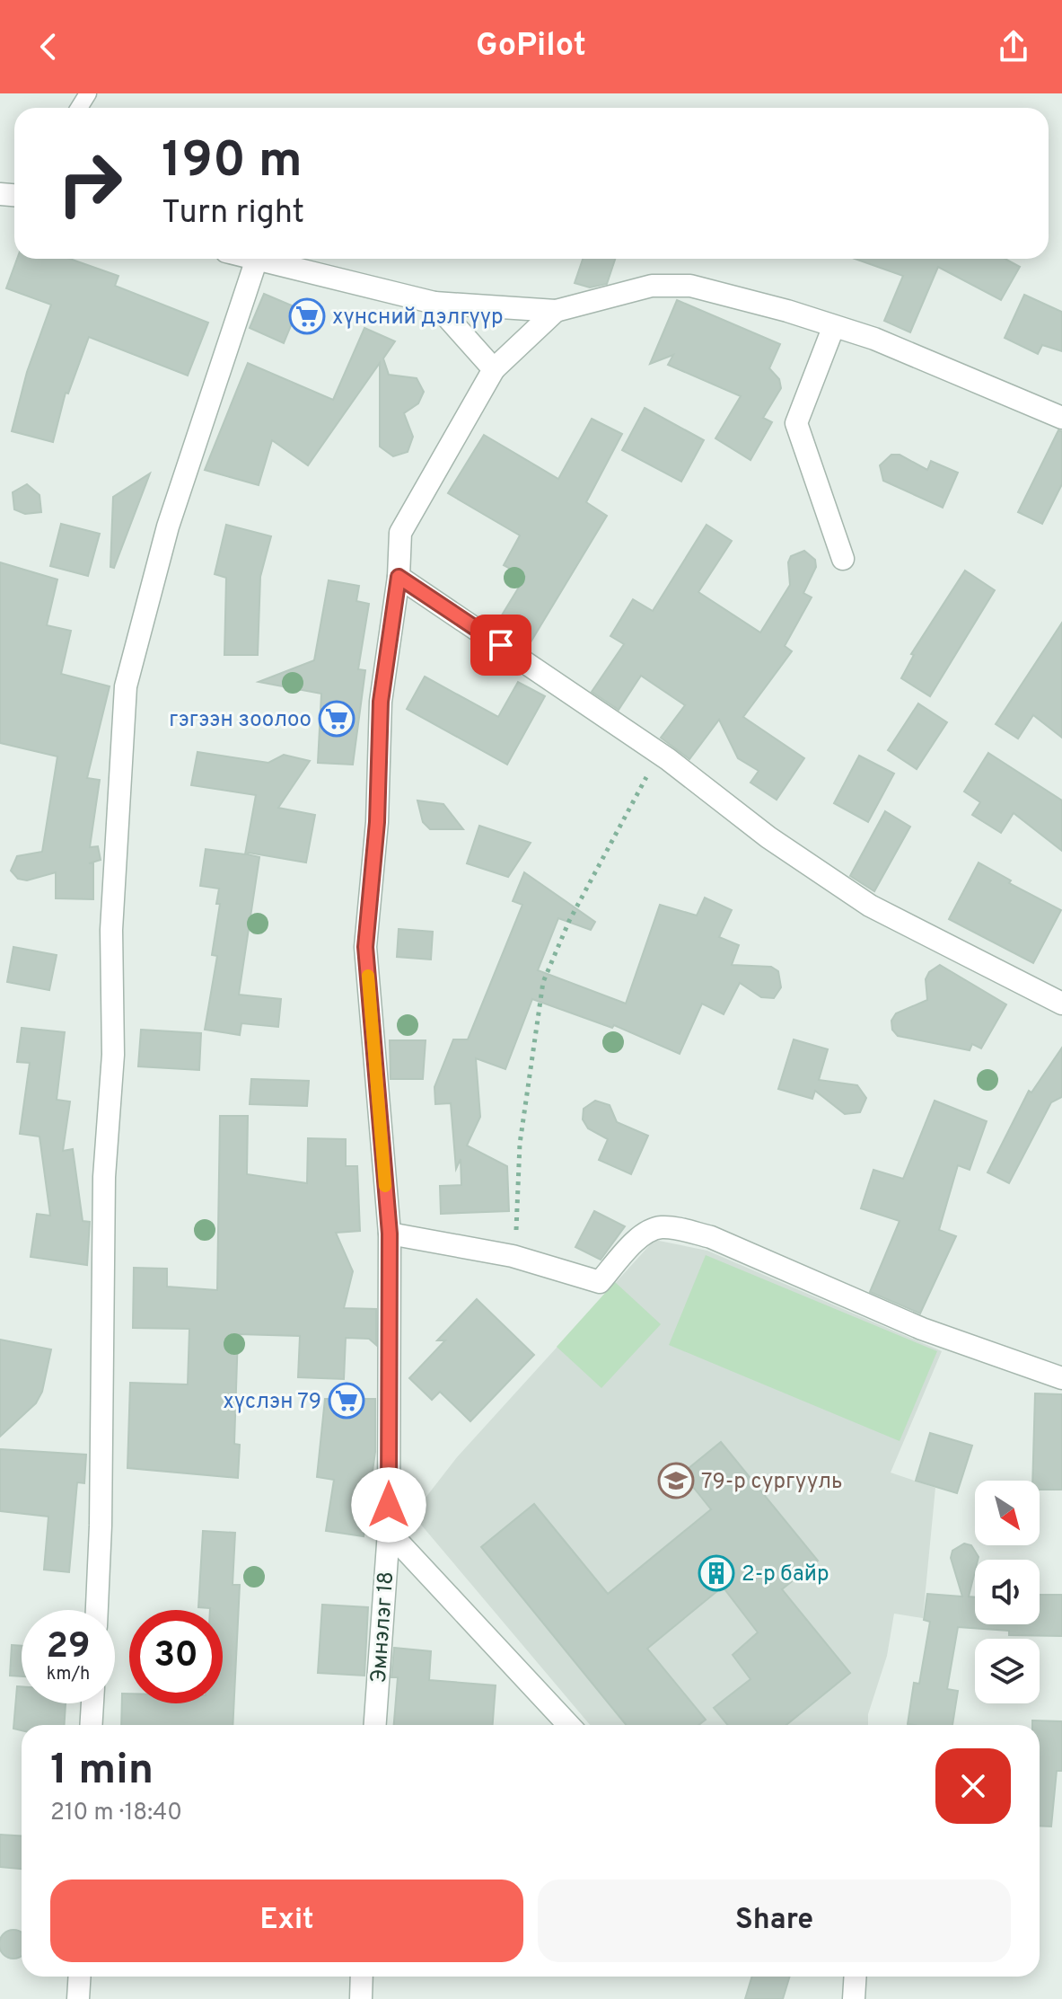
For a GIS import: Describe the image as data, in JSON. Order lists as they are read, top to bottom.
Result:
{
  "streets": {
    "street": ["Эмнэлэг 18"]
  },
  "places": {
    "supermarket": ["хүнсний дэлгүүр", "гэгээн зоолоо", "хүслэн 79"],
    "school or university": ["79-р сургууль"],
    "building": ["2-р байр"]
  },
  "north": "bottom right",
  "page": {
    "header": "GoPilot",
    "turn": ["190 m", "Turn right"],
    "speed": "29 km/h",
    "limit": "30",
    "heading": ["1 min", "210 m · 18:40"],
    "buttons": ["Exit", "Share"]
  }
}
